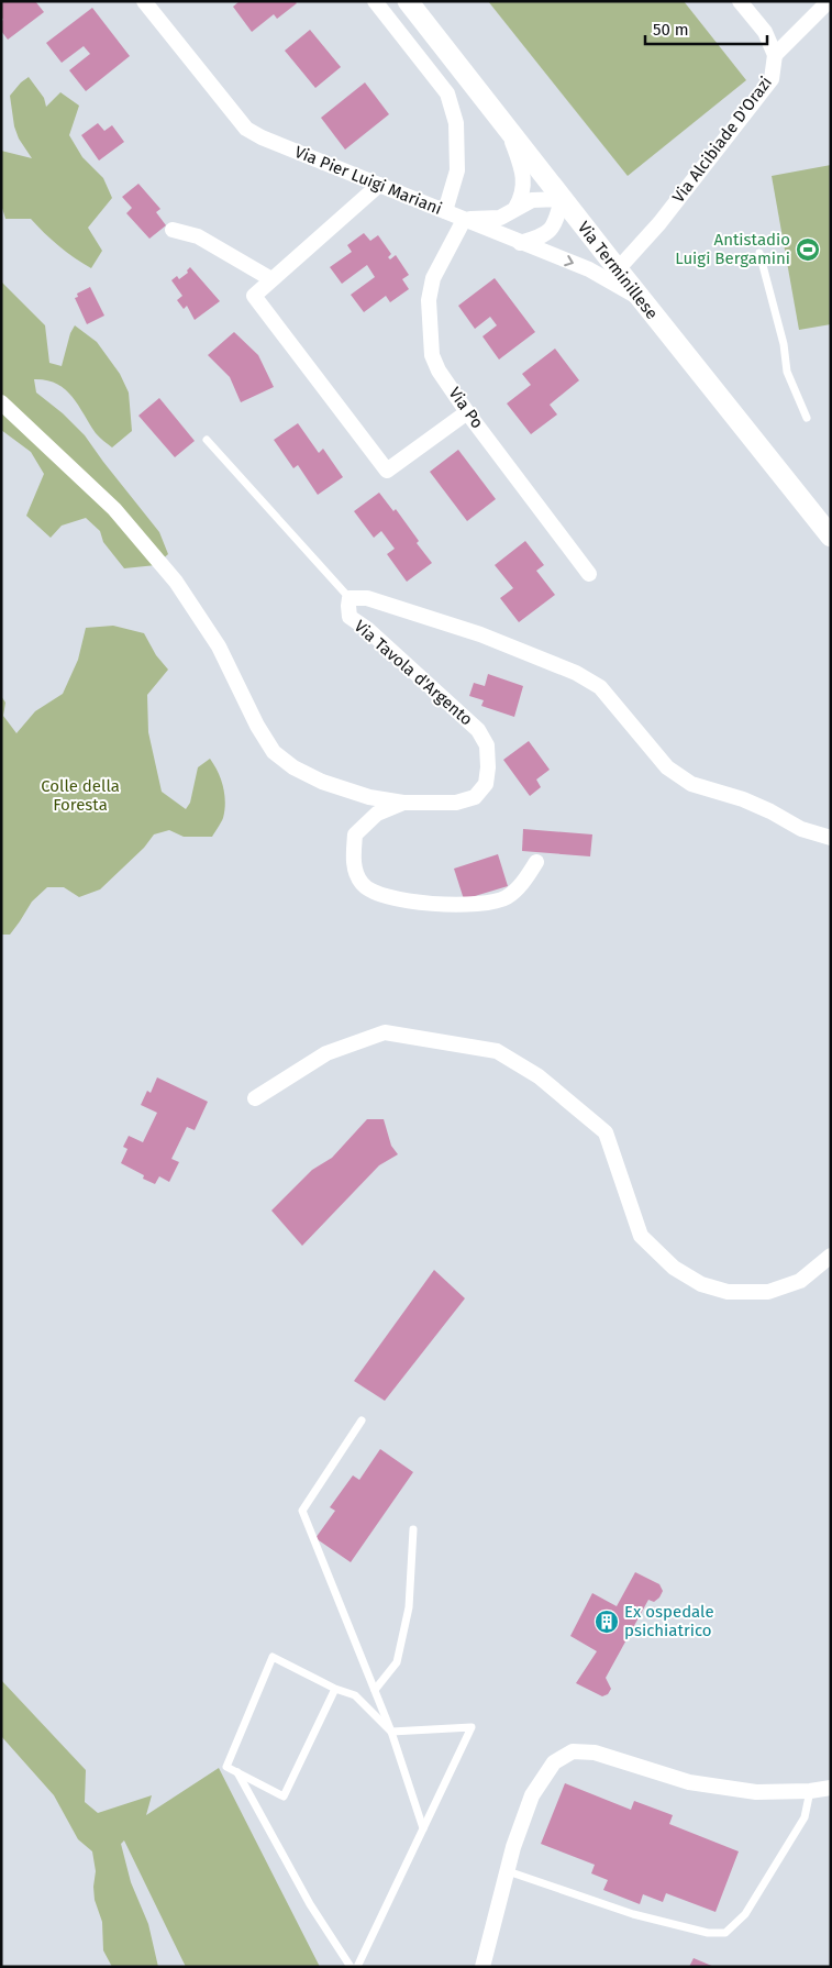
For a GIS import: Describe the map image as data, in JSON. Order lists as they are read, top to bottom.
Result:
{
  "streets": {
    "main road": ["Via Terminillese"],
    "street": [
      "Via Alcibiade D'Orazi",
      "Via Pier Luigi Mariani",
      "Via Po",
      "Via Tavola d'Argento"
    ]
  },
  "crossings": [
    ["Via Alcibiade D'Orazi", "Via Terminillese"],
    ["Via Pier Luigi Mariani", "Via Terminillese"],
    ["Via Pier Luigi Mariani", "Via Po"]
  ],
  "parks": ["Colle della Foresta"],
  "places": {
    "sports": ["Antistadio Luigi Bergamini"],
    "building": ["Ex ospedale psichiatrico"]
  },
  "scale_bar": "50 m"
}
